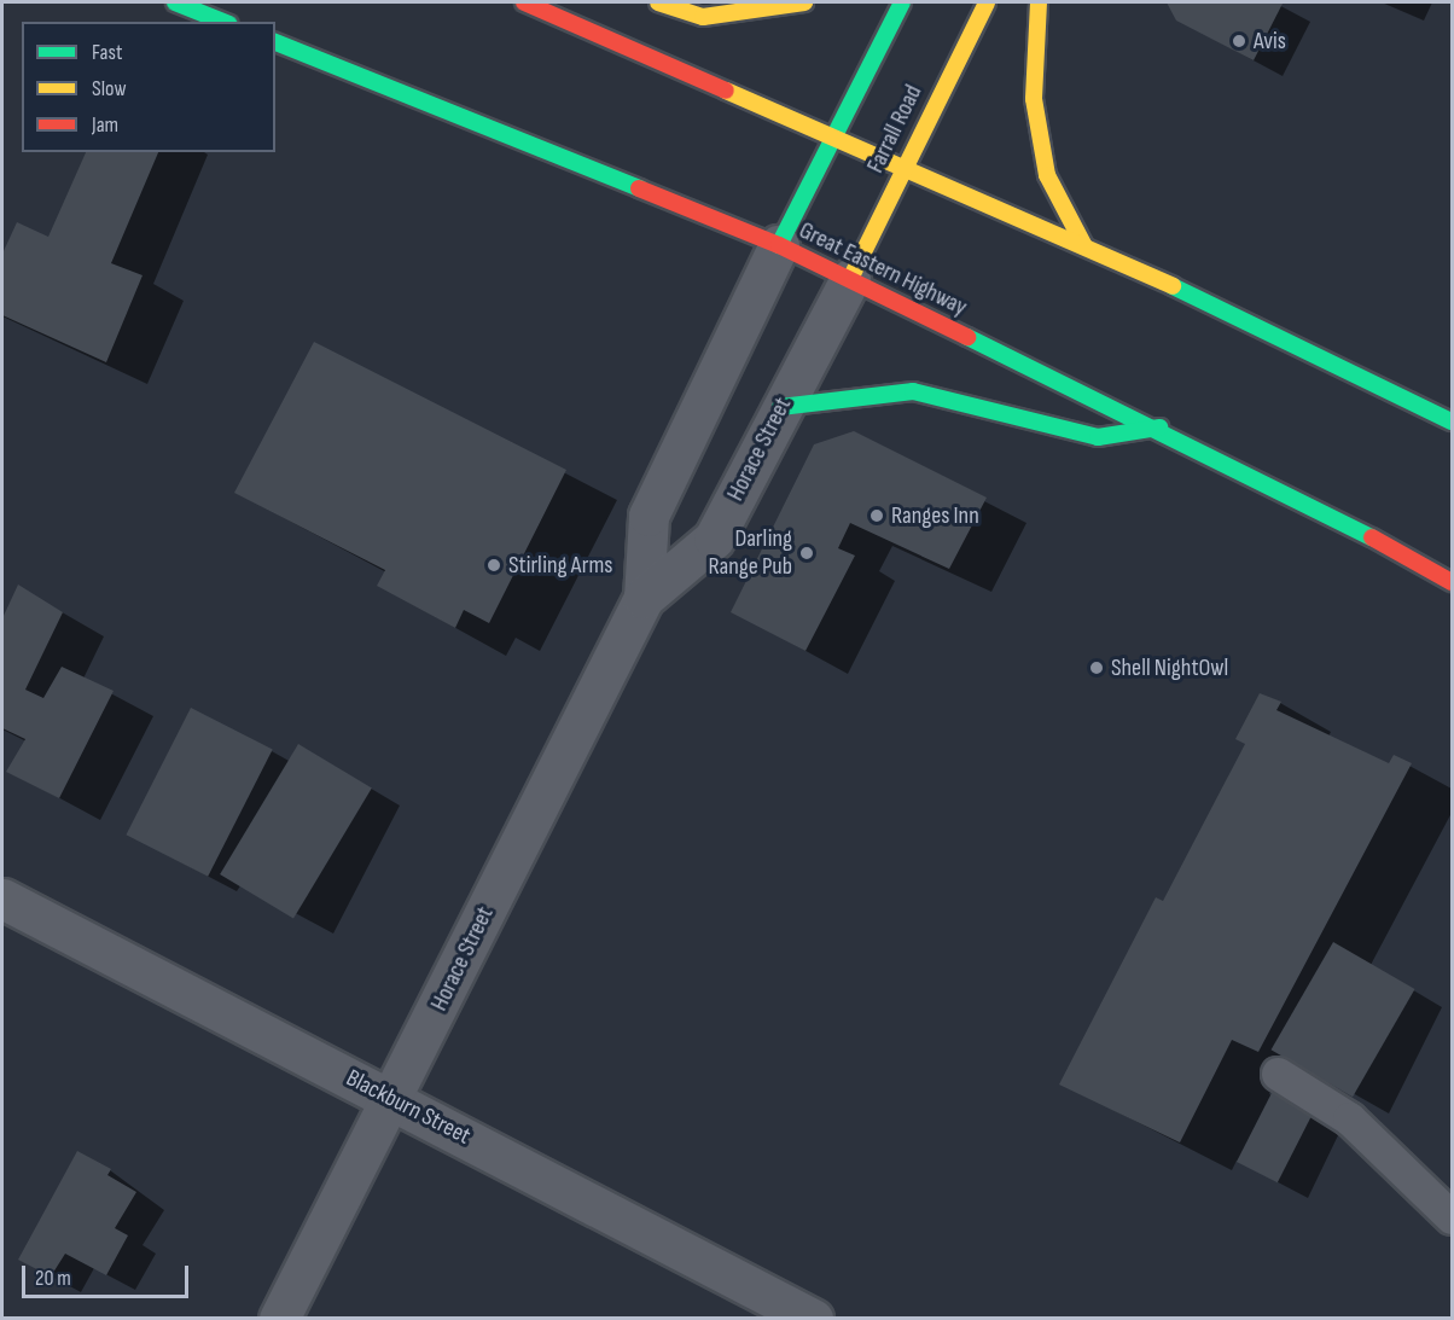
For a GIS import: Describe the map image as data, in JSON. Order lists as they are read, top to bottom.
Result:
{
  "streets": {
    "main road": ["Farrall Road", "Great Eastern Highway"],
    "street": ["Horace Street", "Blackburn Street"]
  },
  "crossings": [
    ["Farrall Road", "Great Eastern Highway"],
    ["Farrall Road", "Horace Street"],
    ["Great Eastern Highway", "Horace Street"],
    ["Horace Street", "Blackburn Street"]
  ],
  "places": [
    "Avis",
    "Ranges Inn",
    "Darling Range Pub",
    "Stirling Arms",
    "Shell NightOwl"
  ],
  "legend": ["Fast", "Slow", "Jam"],
  "scale_bar": "20 m"
}
